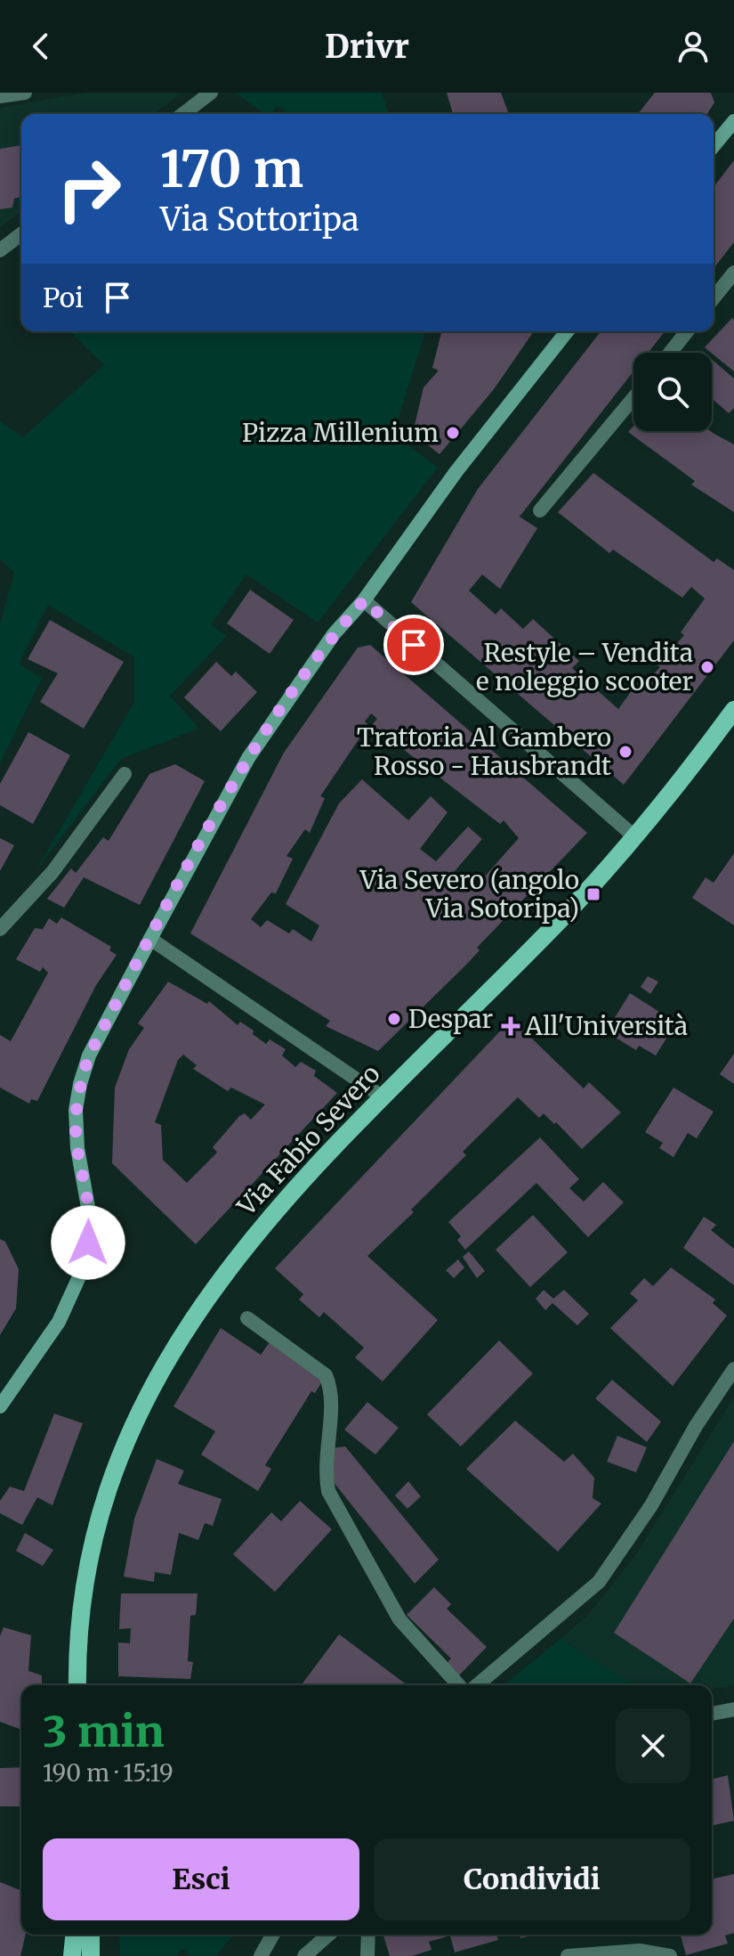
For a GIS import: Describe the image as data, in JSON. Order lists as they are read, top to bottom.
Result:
{
  "streets": {
    "main road": ["Via Fabio Severo"]
  },
  "places": {
    "other": [
      "Pizza Millenium",
      "Restyle – Vendita e noleggio scooter",
      "Trattoria Al Gambero Rosso - Hausbrandt",
      "Despar"
    ],
    "transit": ["Via Severo (angolo Via Sotoripa)"],
    "health": ["All'Università"]
  },
  "page": {
    "header": "Drivr",
    "turn": ["170 m", "Via Sottoripa"],
    "then": "Poi",
    "heading": ["3 min", "190 m · 15:19"],
    "buttons": ["Esci", "Condividi"]
  }
}
